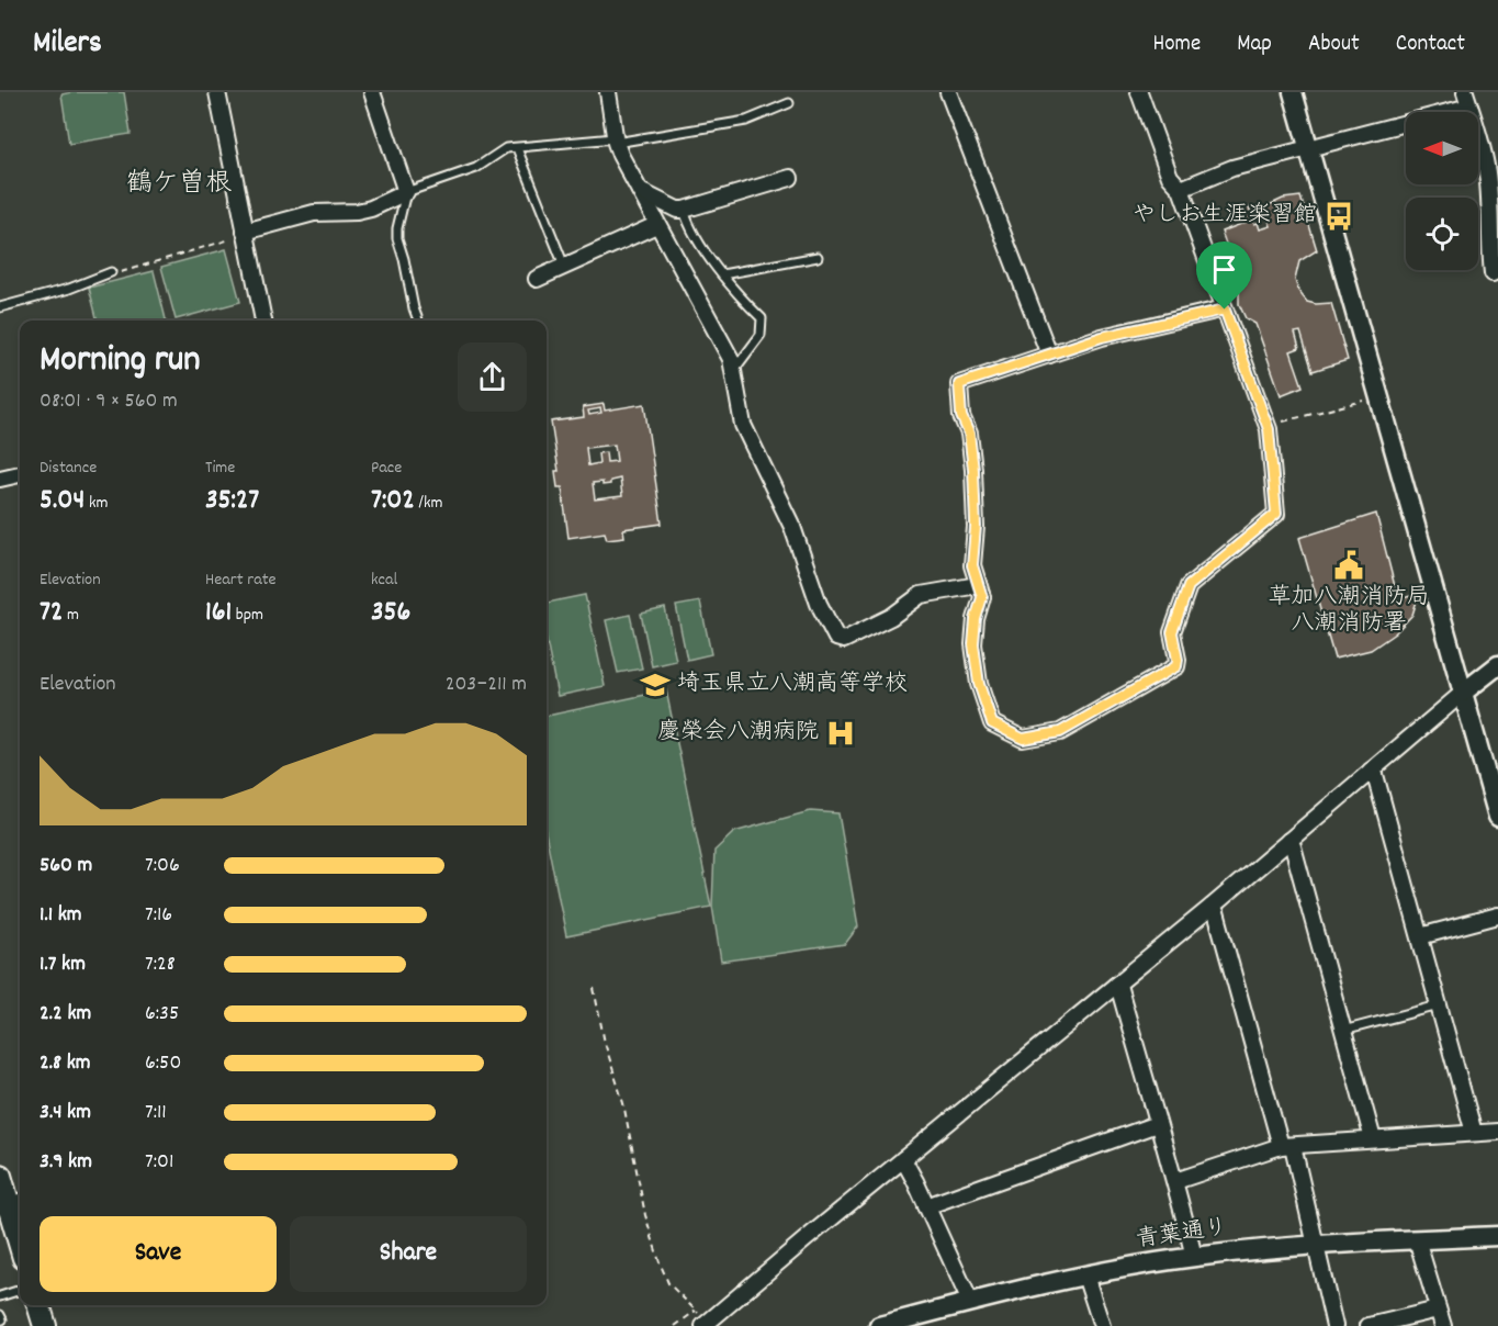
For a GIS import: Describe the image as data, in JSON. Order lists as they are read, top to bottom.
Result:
{
  "streets": {
    "street": ["青葉通り"]
  },
  "districts": ["鶴ケ曽根"],
  "places": {
    "bus stop": ["やしお生涯楽習館"],
    "public building": ["草加八潮消防局 八潮消防署"],
    "school or university": ["埼玉県立八潮高等学校"],
    "hospital": ["慶榮会八潮病院"]
  },
  "north": "left",
  "page": {
    "header": "Milers",
    "nav": [
      "Home",
      "Map",
      "About",
      "Contact"
    ],
    "heading": ["Morning run", "08:01 · 9 × 560 m"],
    "stats": [
      ["Distance", "5.04 km"],
      ["Time", "35:27"],
      ["Pace", "7:02 /km"],
      ["Elevation", "72 m"],
      ["Heart rate", "161 bpm"],
      ["kcal", "356"]
    ],
    "chart": ["Elevation", "203–211 m"],
    "list": [
      {
        "name": "560 m",
        "note": "7:06"
      },
      {
        "name": "1.1 km",
        "note": "7:16"
      },
      {
        "name": "1.7 km",
        "note": "7:28"
      },
      {
        "name": "2.2 km",
        "note": "6:35"
      },
      {
        "name": "2.8 km",
        "note": "6:50"
      },
      {
        "name": "3.4 km",
        "note": "7:11"
      },
      {
        "name": "3.9 km",
        "note": "7:01"
      }
    ],
    "buttons": ["Save", "Share"]
  }
}
